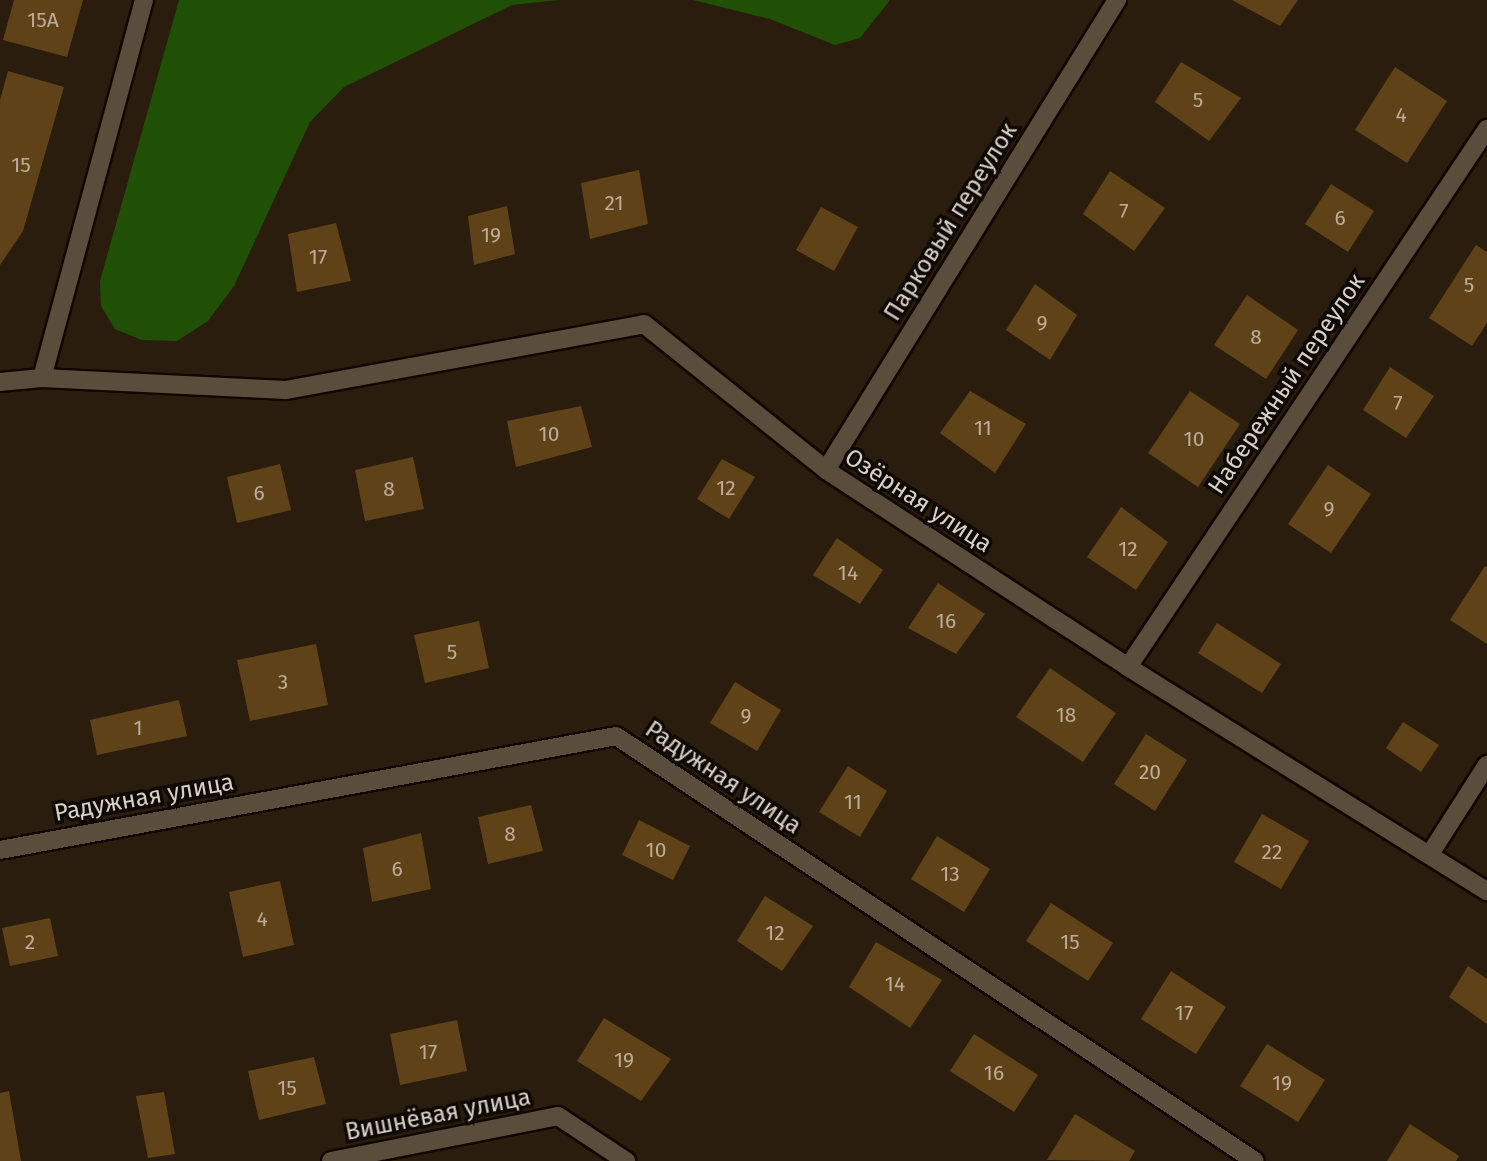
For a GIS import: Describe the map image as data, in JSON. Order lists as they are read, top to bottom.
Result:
{
  "streets": {
    "street": [
      "Парковый переулок",
      "Набережный переулок",
      "Озёрная улица",
      "Радужная улица",
      "Вишнёвая улица"
    ]
  },
  "crossings": [
    ["Парковый переулок", "Озёрная улица"],
    ["Набережный переулок", "Озёрная улица"]
  ],
  "house_numbers": [
    "15А",
    "5",
    "4",
    "15",
    "21",
    "7",
    "6",
    "19",
    "17",
    "5",
    "9",
    "8",
    "7",
    "11",
    "10",
    "10",
    "12",
    "8",
    "6",
    "9",
    "12",
    "14",
    "16",
    "5",
    "3",
    "18",
    "9",
    "1",
    "20",
    "11",
    "8",
    "10",
    "22",
    "6",
    "13",
    "4",
    "12",
    "2",
    "15",
    "14",
    "17",
    "17",
    "19",
    "16",
    "19",
    "15"
  ]
}
